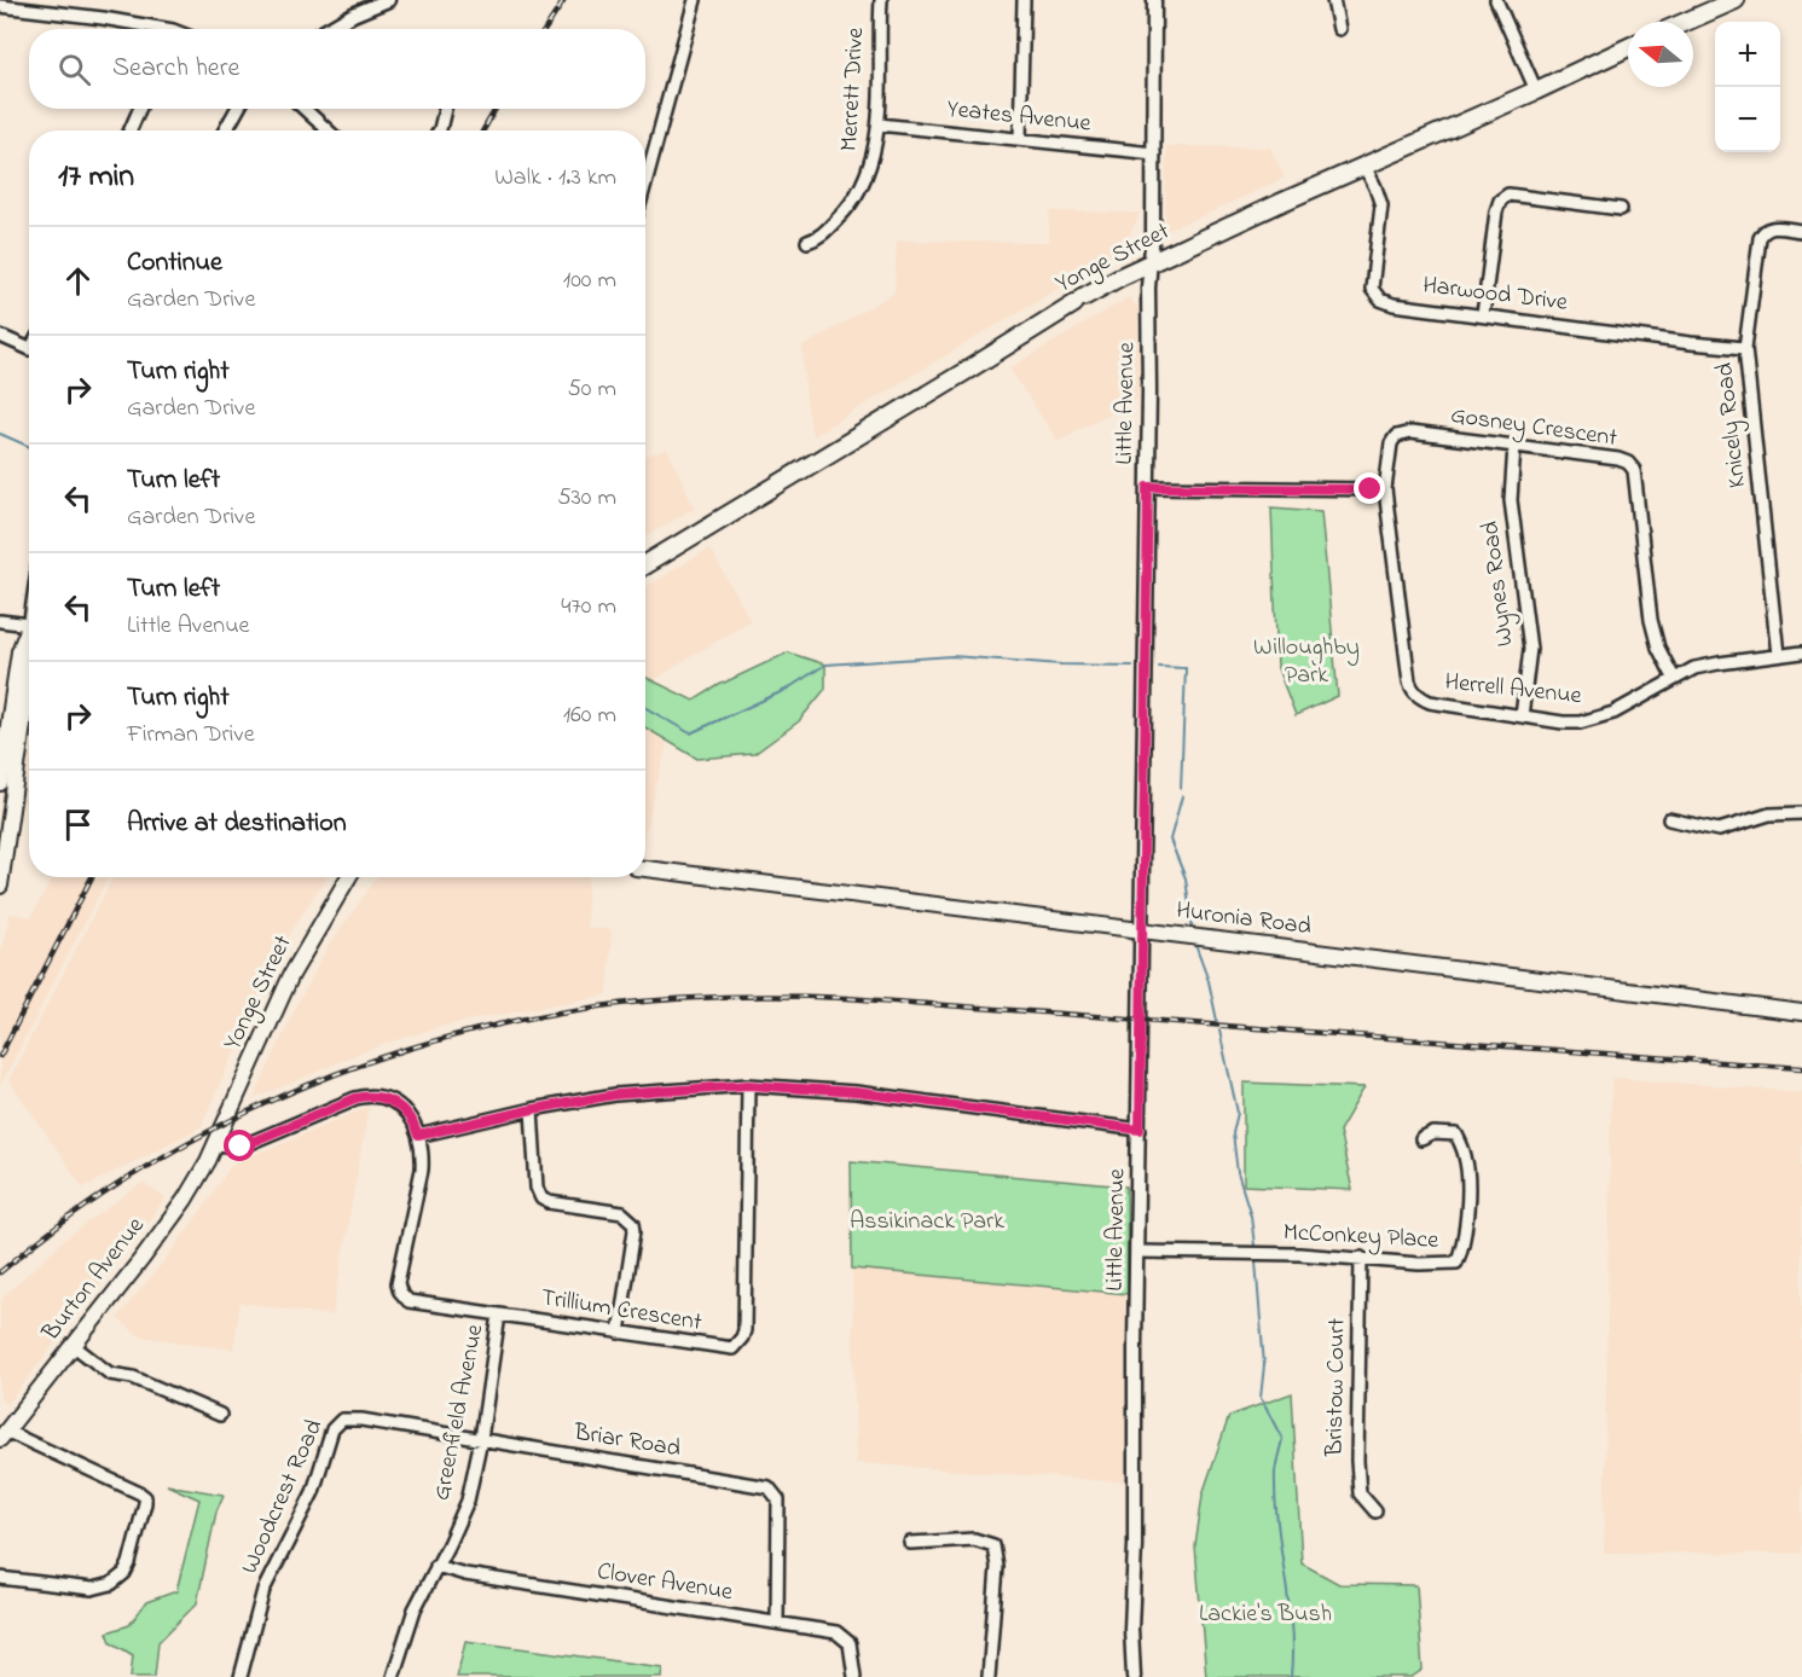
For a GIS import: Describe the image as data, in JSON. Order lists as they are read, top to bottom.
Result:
{
  "streets": {
    "main road": ["Yonge Street", "Huronia Road", "Burton Avenue"],
    "street": [
      "Merrett Drive",
      "Yeates Avenue",
      "Harwood Drive",
      "Little Avenue",
      "Knicely Road",
      "Gosney Crescent",
      "Wynes Road",
      "Herrell Avenue",
      "McConkey Place",
      "Trillium Crescent",
      "Bristow Court",
      "Greenfield Avenue",
      "Briar Road",
      "Woodcrest Road",
      "Clover Avenue"
    ]
  },
  "crossings": [
    ["Merrett Drive", "Yeates Avenue"],
    ["Yeates Avenue", "Little Avenue"],
    ["Yonge Street", "Harwood Drive"],
    ["Yonge Street", "Little Avenue"],
    ["Yonge Street", "Burton Avenue"],
    ["Harwood Drive", "Knicely Road"],
    ["Little Avenue", "Huronia Road"],
    ["Little Avenue", "McConkey Place"],
    ["Knicely Road", "Herrell Avenue"],
    ["Gosney Crescent", "Wynes Road"],
    ["Gosney Crescent", "Herrell Avenue"],
    ["Wynes Road", "Herrell Avenue"],
    ["McConkey Place", "Bristow Court"],
    ["Trillium Crescent", "Greenfield Avenue"],
    ["Greenfield Avenue", "Briar Road"],
    ["Greenfield Avenue", "Clover Avenue"],
    ["Briar Road", "Woodcrest Road"],
    ["Briar Road", "Clover Avenue"]
  ],
  "parks": ["Willoughby Park", "Assikinack Park", "Lackie's Bush"],
  "north": "left",
  "page": {
    "map_buttons": ["+", "−"],
    "search": "Search here",
    "heading": ["17 min", "Walk · 1.3 km"],
    "list": [
      ["Continue", "Garden Drive", "100 m"],
      ["Turn right", "Garden Drive", "50 m"],
      ["Turn left", "Garden Drive", "530 m"],
      ["Turn left", "Little Avenue", "470 m"],
      ["Turn right", "Firman Drive", "160 m"],
      "Arrive at destination"
    ]
  }
}
